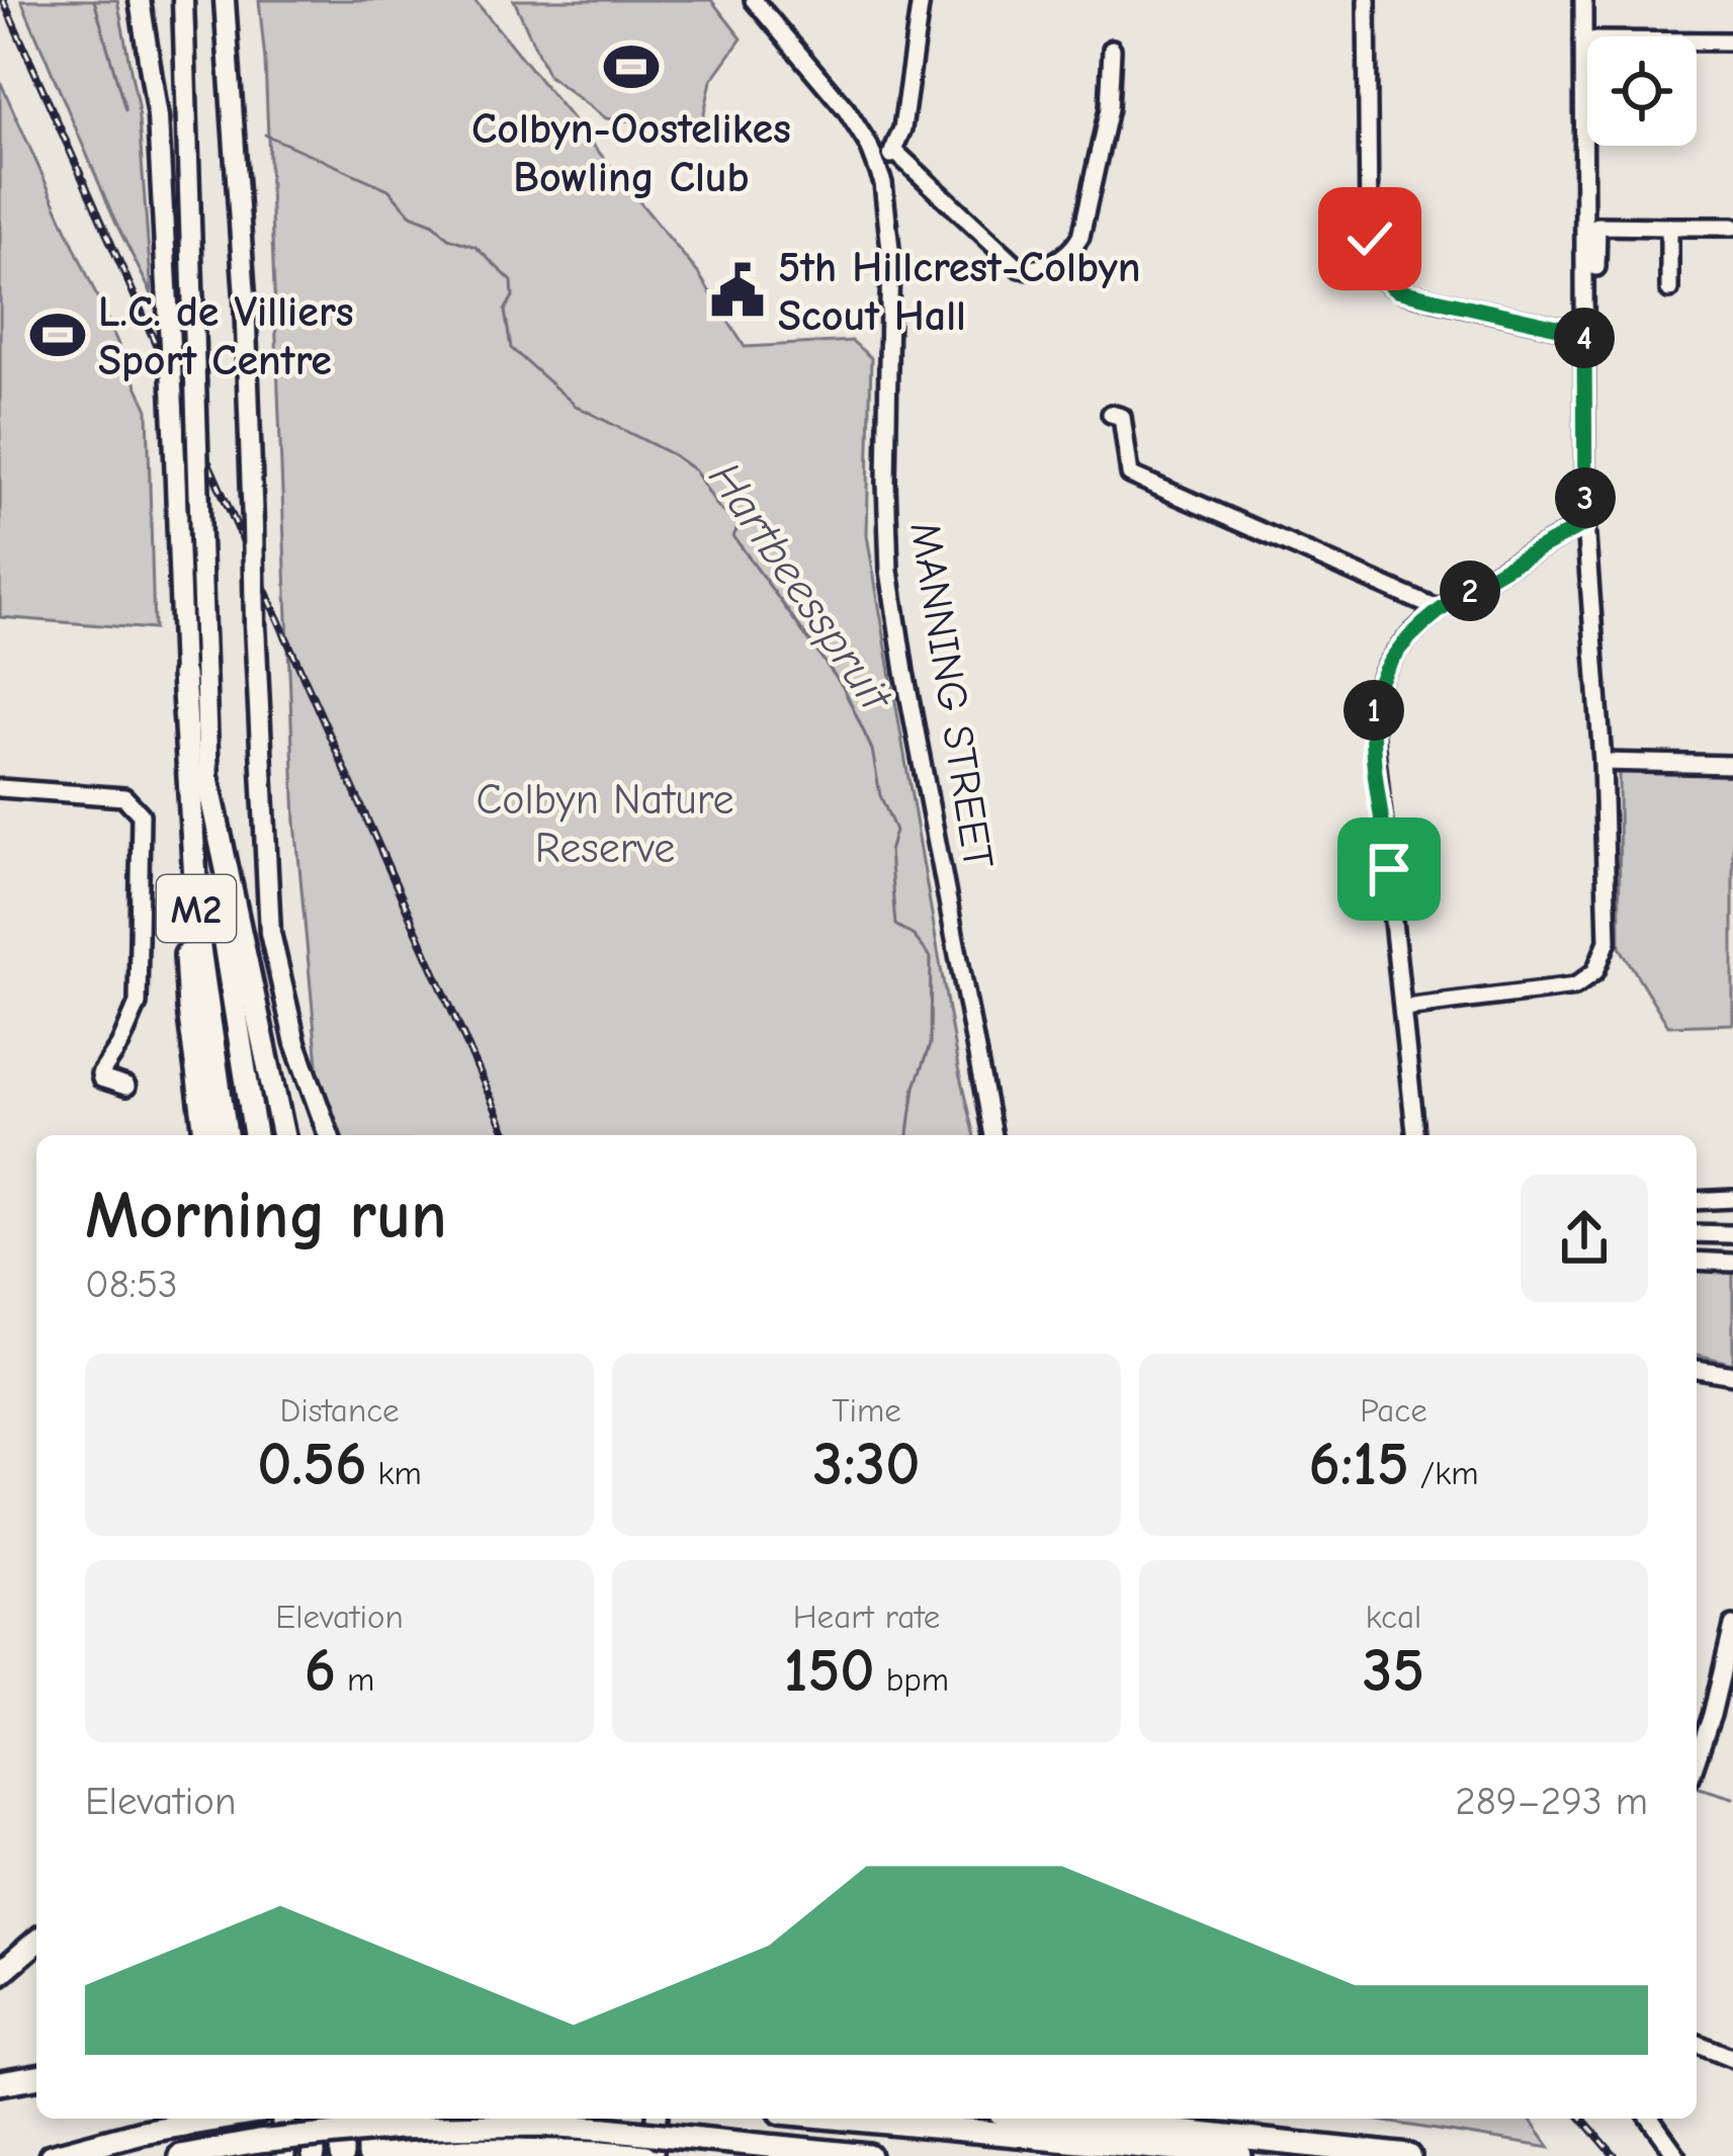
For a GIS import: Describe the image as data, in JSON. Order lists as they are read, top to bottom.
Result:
{
  "streets": {
    "highway": ["M2"],
    "street": ["MANNING STREET"]
  },
  "water": ["Hartbeesspruit"],
  "parks": ["Colbyn Nature Reserve"],
  "places": {
    "sports": ["Colbyn-Oostelikes Bowling Club", "L.C. de Villiers Sport Centre"],
    "public building": ["5th Hillcrest-Colbyn Scout Hall"]
  },
  "page": {
    "pins": [
      "4",
      "3",
      "2",
      "1"
    ],
    "heading": ["Morning run", "08:53"],
    "stats": [
      ["Distance", "0.56 km"],
      ["Time", "3:30"],
      ["Pace", "6:15 /km"],
      ["Elevation", "6 m"],
      ["Heart rate", "150 bpm"],
      ["kcal", "35"]
    ],
    "chart": ["Elevation", "289–293 m"]
  }
}
